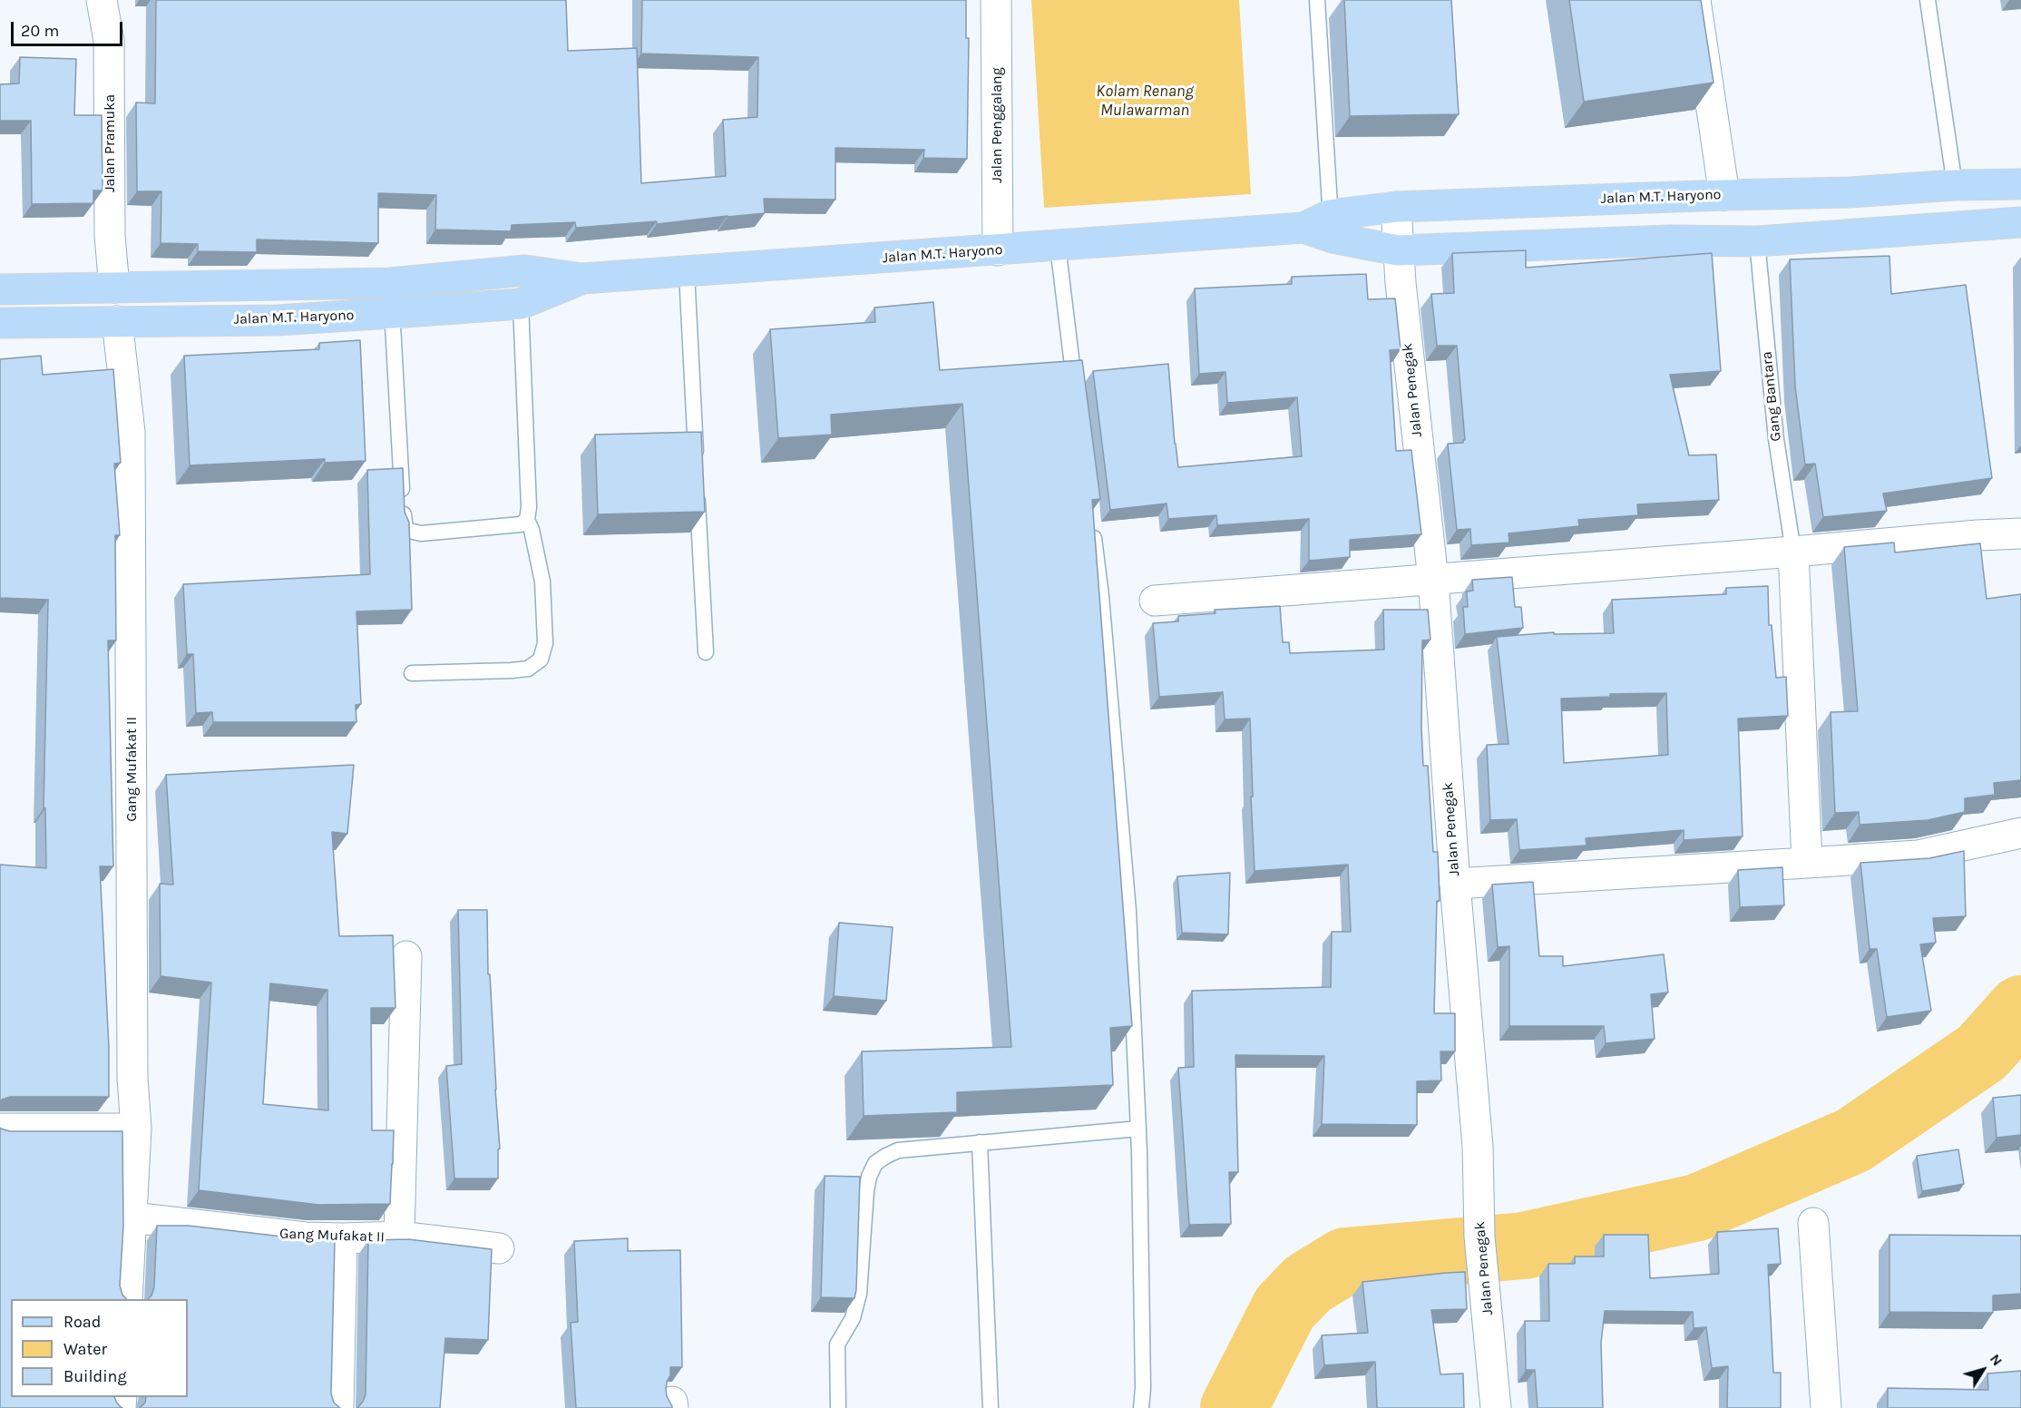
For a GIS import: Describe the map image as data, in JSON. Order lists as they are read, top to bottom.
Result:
{
  "streets": {
    "main road": ["Jalan M.T. Haryono"],
    "street": [
      "Jalan Penggalang",
      "Jalan Pramuka",
      "Jalan Penegak",
      "Gang Mufakat II"
    ],
    "lane": ["Gang Bantara"]
  },
  "crossings": [
    ["Jalan Penggalang", "Jalan M.T. Haryono"],
    ["Jalan Pramuka", "Jalan M.T. Haryono"],
    ["Jalan M.T. Haryono", "Jalan Penegak"],
    ["Jalan M.T. Haryono", "Gang Bantara"],
    ["Jalan M.T. Haryono", "Gang Mufakat II"]
  ],
  "water": ["Kolam Renang Mulawarman"],
  "legend": ["Road", "Water", "Building"],
  "scale_bar": "20 m",
  "north": "top right"
}
